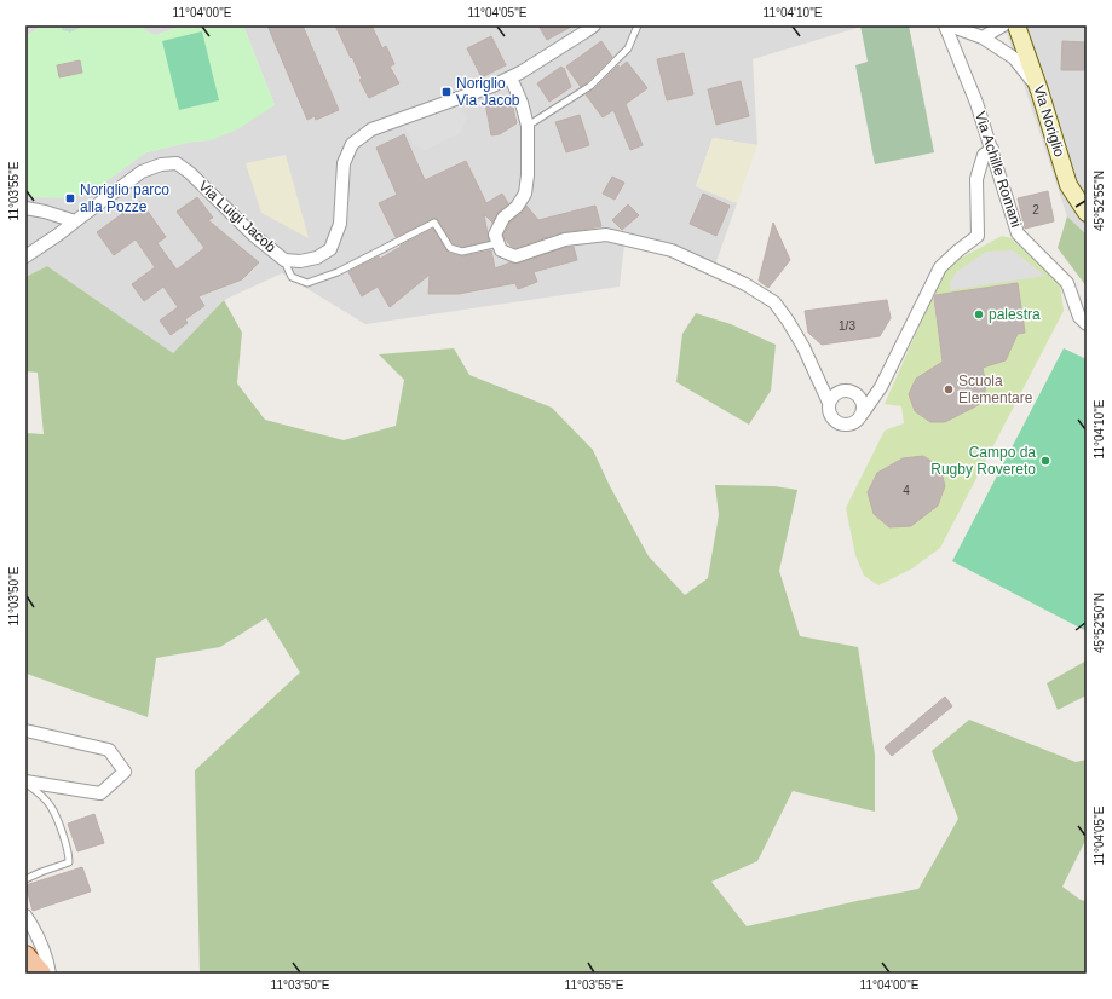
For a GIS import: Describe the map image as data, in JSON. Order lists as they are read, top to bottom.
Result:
{
  "streets": {
    "main road": ["Via Noriglio"],
    "street": ["Via Achille Romani", "Via Luigi Jacob"]
  },
  "places": {
    "transit": ["Noriglio Via Jacob", "Noriglio parco alla Pozze"],
    "other": ["palestra", "Scuola Elementare", "Campo da Rugby Rovereto"]
  },
  "house_numbers": ["2", "1/3", "4"],
  "coordinates": [
    "11°04'00\"E",
    "11°04'05\"E",
    "11°04'10\"E",
    "11°03'55\"E",
    "45°52'55\"N",
    "11°03'50\"E",
    "45°52'50\"N"
  ]
}
